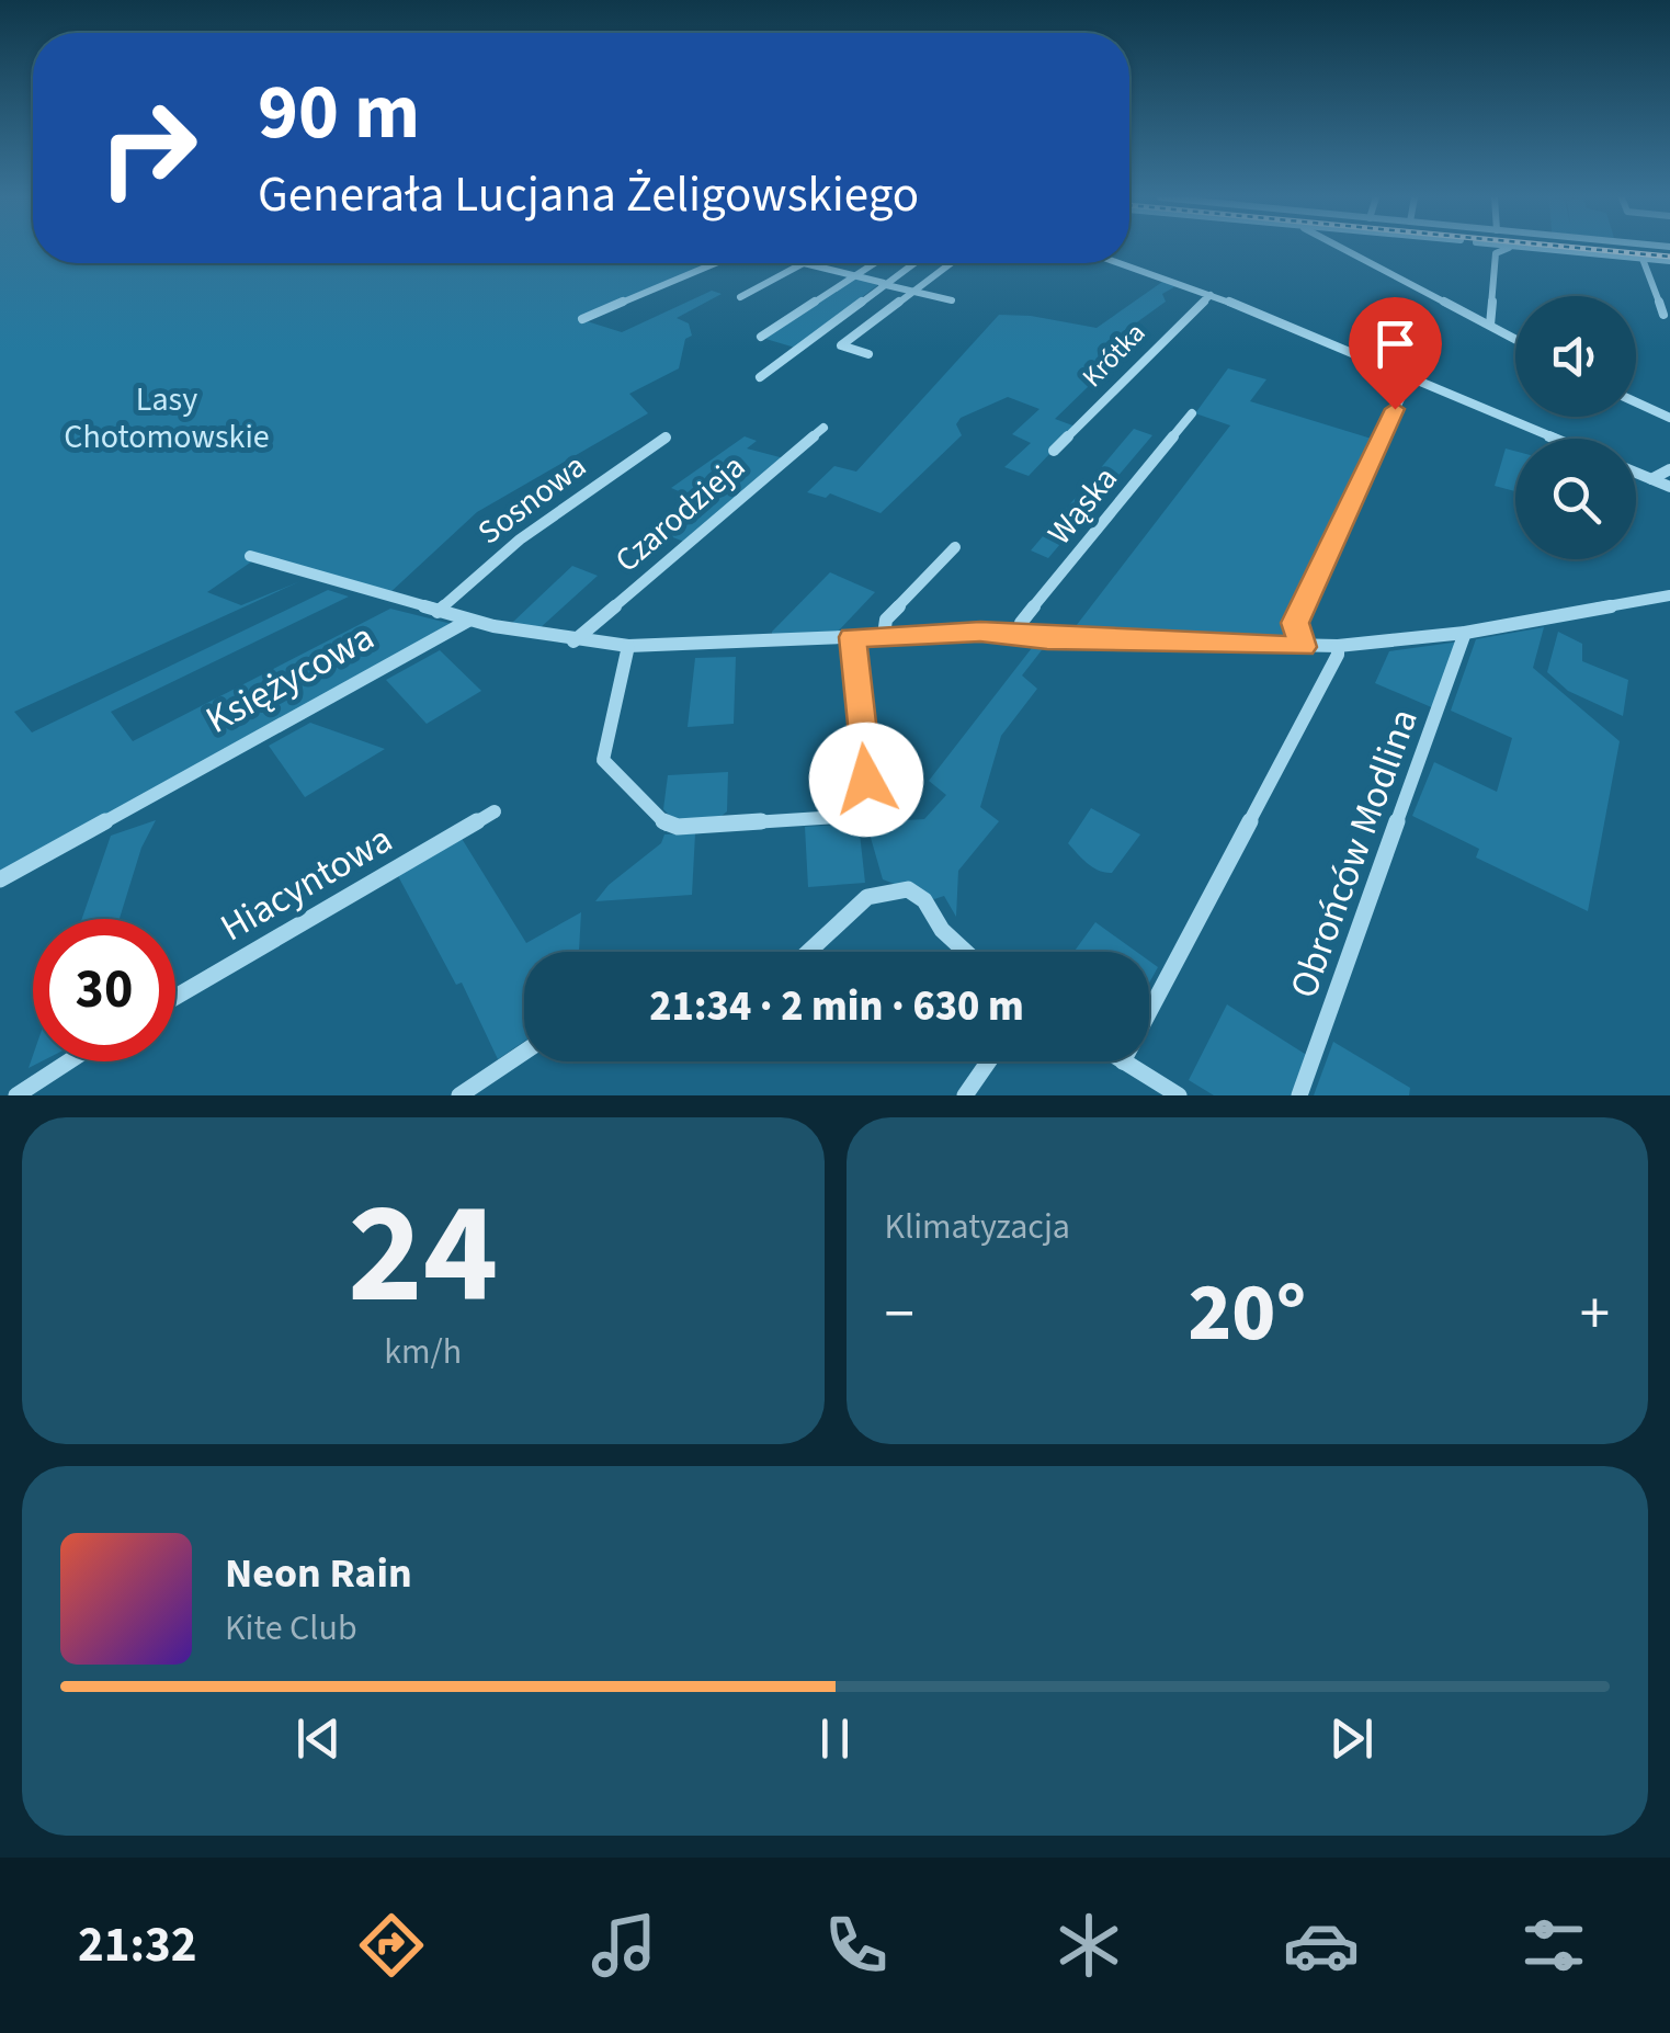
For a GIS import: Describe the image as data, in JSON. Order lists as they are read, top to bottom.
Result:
{
  "streets": {
    "street": [
      "Krótka",
      "Sosnowa",
      "Wąska",
      "Czarodzieja",
      "Księżycowa",
      "Obrońców Modlina",
      "Hiacyntowa"
    ]
  },
  "parks": ["Lasy Chotomowskie"],
  "page": {
    "turn": ["90 m", "Generała Lucjana Żeligowskiego"],
    "limit": "30",
    "trip": "21:34 · 2 min · 630 m",
    "tile": [
      ["24", "km/h"],
      "Klimatyzacja"
    ],
    "heat": ["−", "20°", "+"],
    "song": ["Neon Rain", "Kite Club"],
    "tabs": "21:32"
  }
}
